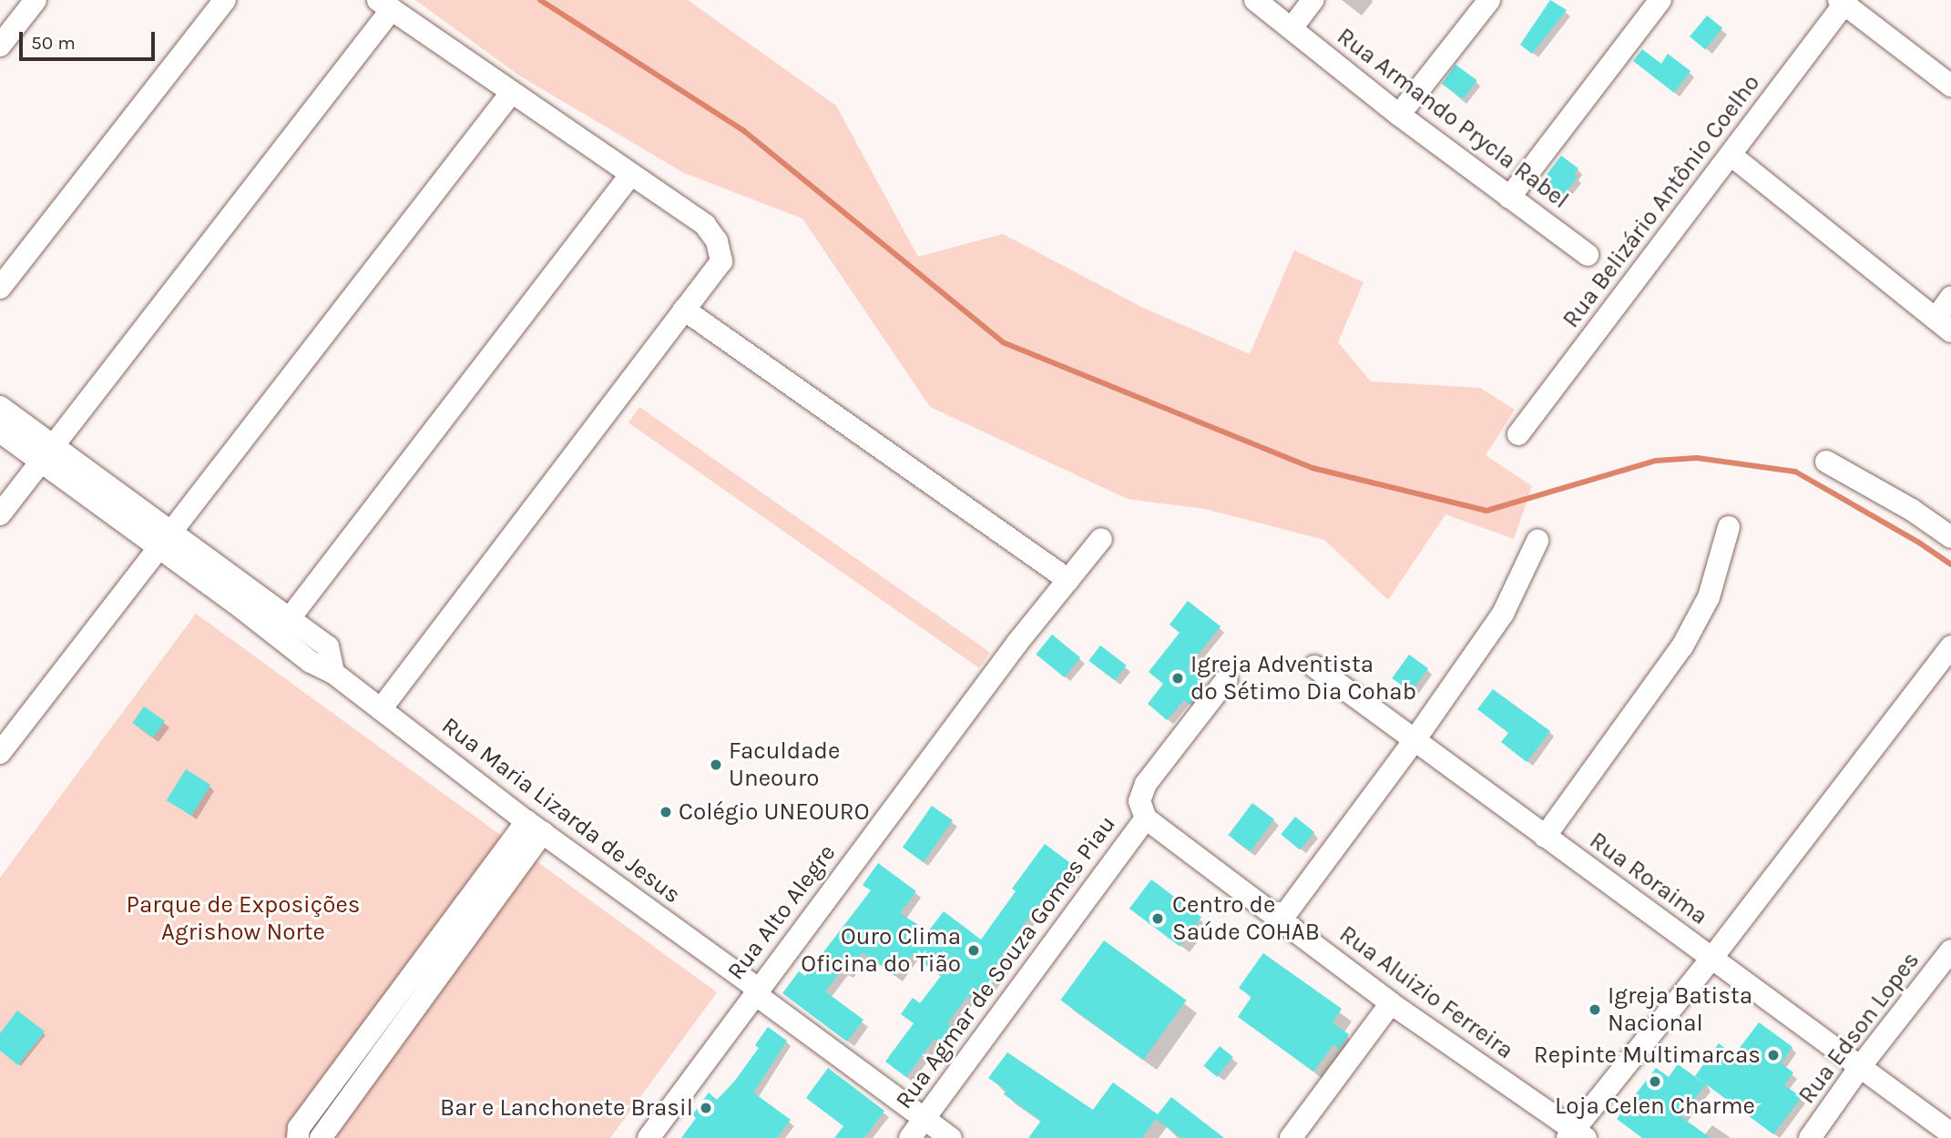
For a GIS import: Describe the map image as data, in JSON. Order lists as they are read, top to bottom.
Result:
{
  "streets": {
    "street": [
      "Rua Armando Prycla Rabel",
      "Rua Belizário Antônio Coelho",
      "Rua Maria Lizarda de Jesus",
      "Rua Roraima",
      "Rua Alto Alegre",
      "Rua Agmar de Souza Gomes Piau",
      "Rua Aluizio Ferreira",
      "Rua Edson Lopes"
    ]
  },
  "crossings": [
    ["Rua Maria Lizarda de Jesus", "Rua Alto Alegre"],
    ["Rua Maria Lizarda de Jesus", "Rua Agmar de Souza Gomes Piau"],
    ["Rua Roraima", "Rua Edson Lopes"],
    ["Rua Agmar de Souza Gomes Piau", "Rua Aluizio Ferreira"]
  ],
  "parks": ["Parque de Exposições Agrishow Norte"],
  "places": [
    "Igreja Adventista do Sétimo Dia Cohab",
    "Faculdade Uneouro",
    "Colégio UNEOURO",
    "Centro de Saúde COHAB",
    "Ouro Clima Oficina do Tião",
    "Igreja Batista Nacional",
    "Repinte Multimarcas",
    "Loja Celen Charme",
    "Bar e Lanchonete Brasil"
  ],
  "scale_bar": "50 m"
}
